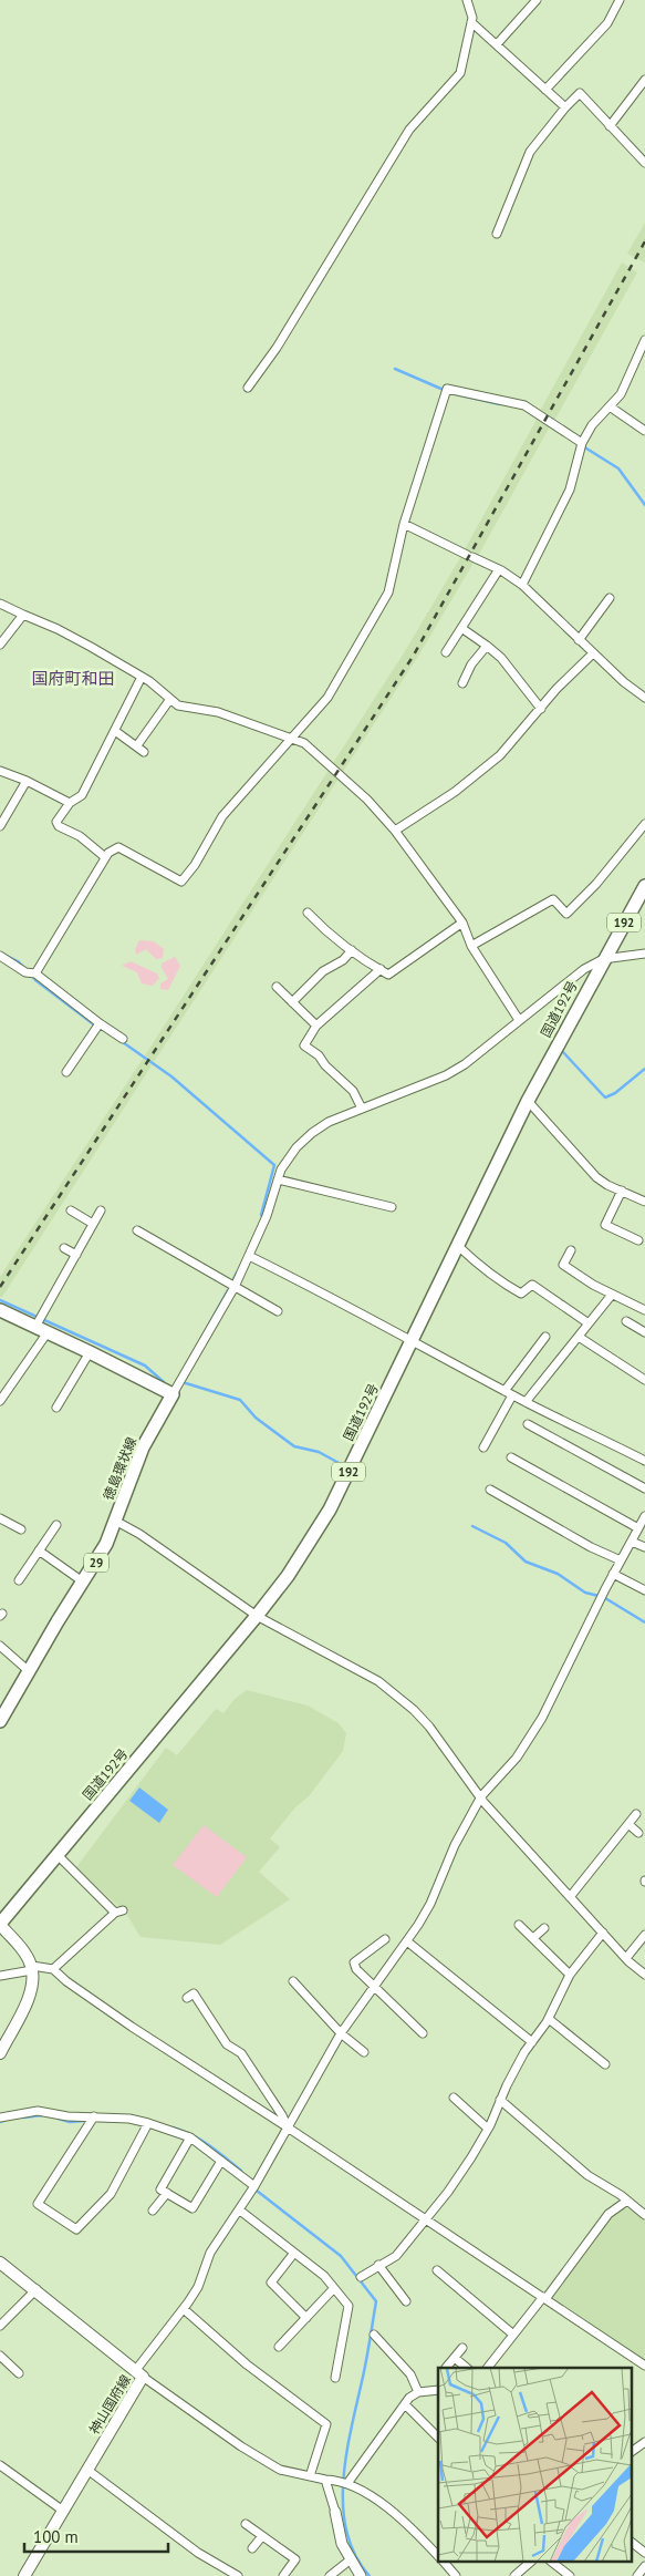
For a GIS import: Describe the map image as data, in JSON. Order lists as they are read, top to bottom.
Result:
{
  "streets": {
    "main road": [
      "192",
      "国道192号",
      "徳島環状線",
      "29",
      "神山国府線"
    ]
  },
  "districts": ["国府町和田"],
  "scale_bar": "100 m"
}
